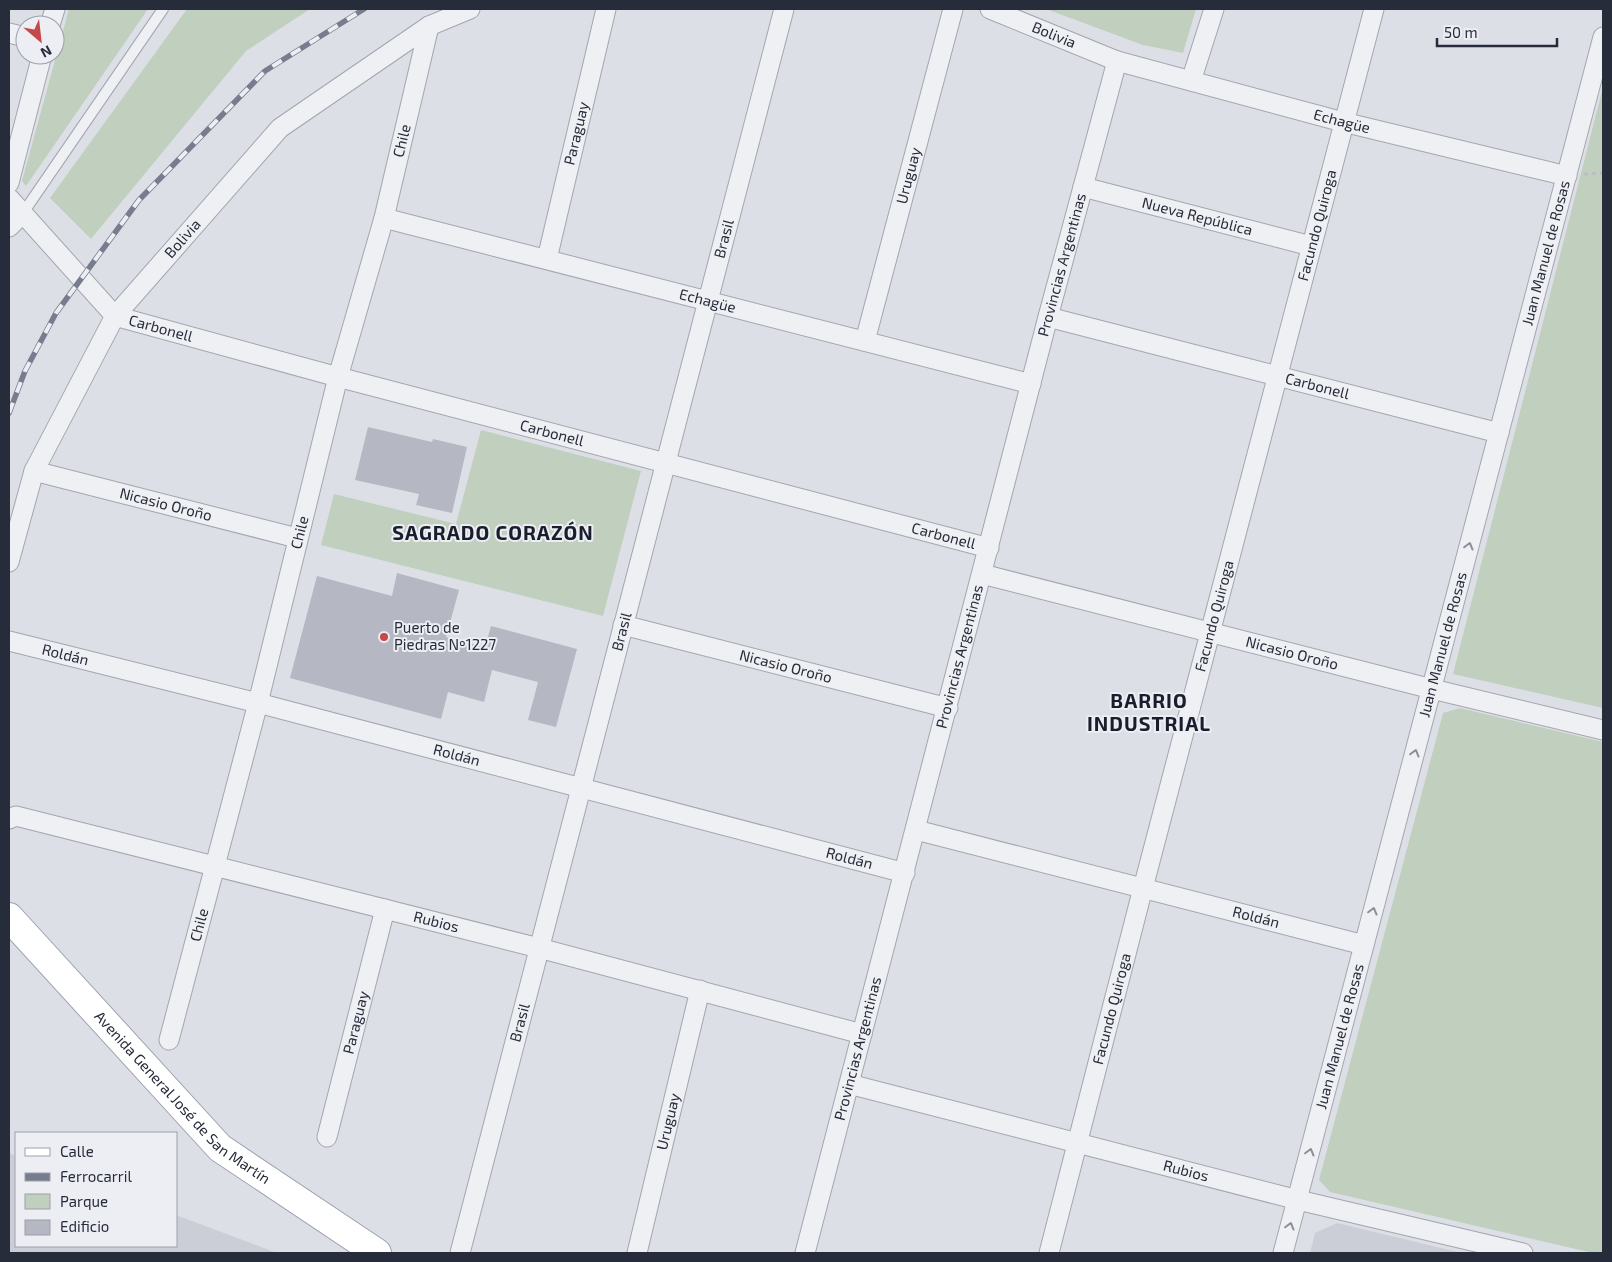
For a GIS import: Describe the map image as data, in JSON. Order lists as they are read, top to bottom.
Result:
{
  "streets": {
    "main road": ["Avenida General José de San Martín"],
    "street": [
      "Bolivia",
      "Echagüe",
      "Paraguay",
      "Chile",
      "Uruguay",
      "Nueva República",
      "Facundo Quiroga",
      "Brasil",
      "Juan Manuel de Rosas",
      "Provincias Argentinas",
      "Carbonell",
      "Nicasio Oroño",
      "Roldán",
      "Rubios"
    ]
  },
  "crossings": [
    ["Bolivia", "Echagüe"],
    ["Bolivia", "Chile"],
    ["Bolivia", "Provincias Argentinas"],
    ["Bolivia", "Carbonell"],
    ["Bolivia", "Nicasio Oroño"],
    ["Echagüe", "Paraguay"],
    ["Echagüe", "Chile"],
    ["Echagüe", "Uruguay"],
    ["Echagüe", "Facundo Quiroga"],
    ["Echagüe", "Brasil"],
    ["Echagüe", "Juan Manuel de Rosas"],
    ["Echagüe", "Provincias Argentinas"],
    ["Paraguay", "Rubios"],
    ["Chile", "Carbonell"],
    ["Chile", "Nicasio Oroño"],
    ["Chile", "Roldán"],
    ["Chile", "Rubios"],
    ["Uruguay", "Rubios"],
    ["Nueva República", "Facundo Quiroga"],
    ["Nueva República", "Provincias Argentinas"],
    ["Facundo Quiroga", "Carbonell"],
    ["Facundo Quiroga", "Nicasio Oroño"],
    ["Facundo Quiroga", "Roldán"],
    ["Facundo Quiroga", "Rubios"],
    ["Brasil", "Carbonell"],
    ["Brasil", "Nicasio Oroño"],
    ["Brasil", "Roldán"],
    ["Brasil", "Rubios"],
    ["Juan Manuel de Rosas", "Carbonell"],
    ["Juan Manuel de Rosas", "Nicasio Oroño"],
    ["Juan Manuel de Rosas", "Roldán"],
    ["Juan Manuel de Rosas", "Rubios"],
    ["Provincias Argentinas", "Carbonell"],
    ["Provincias Argentinas", "Nicasio Oroño"],
    ["Provincias Argentinas", "Roldán"],
    ["Provincias Argentinas", "Rubios"]
  ],
  "one_way": ["Juan Manuel de Rosas"],
  "districts": ["SAGRADO CORAZÓN", "BARRIO INDUSTRIAL"],
  "places": ["Puerto de Piedras Nº1227"],
  "legend": [
    "Calle",
    "Ferrocarril",
    "Parque",
    "Edificio"
  ],
  "scale_bar": "50 m",
  "north": "bottom right"
}
